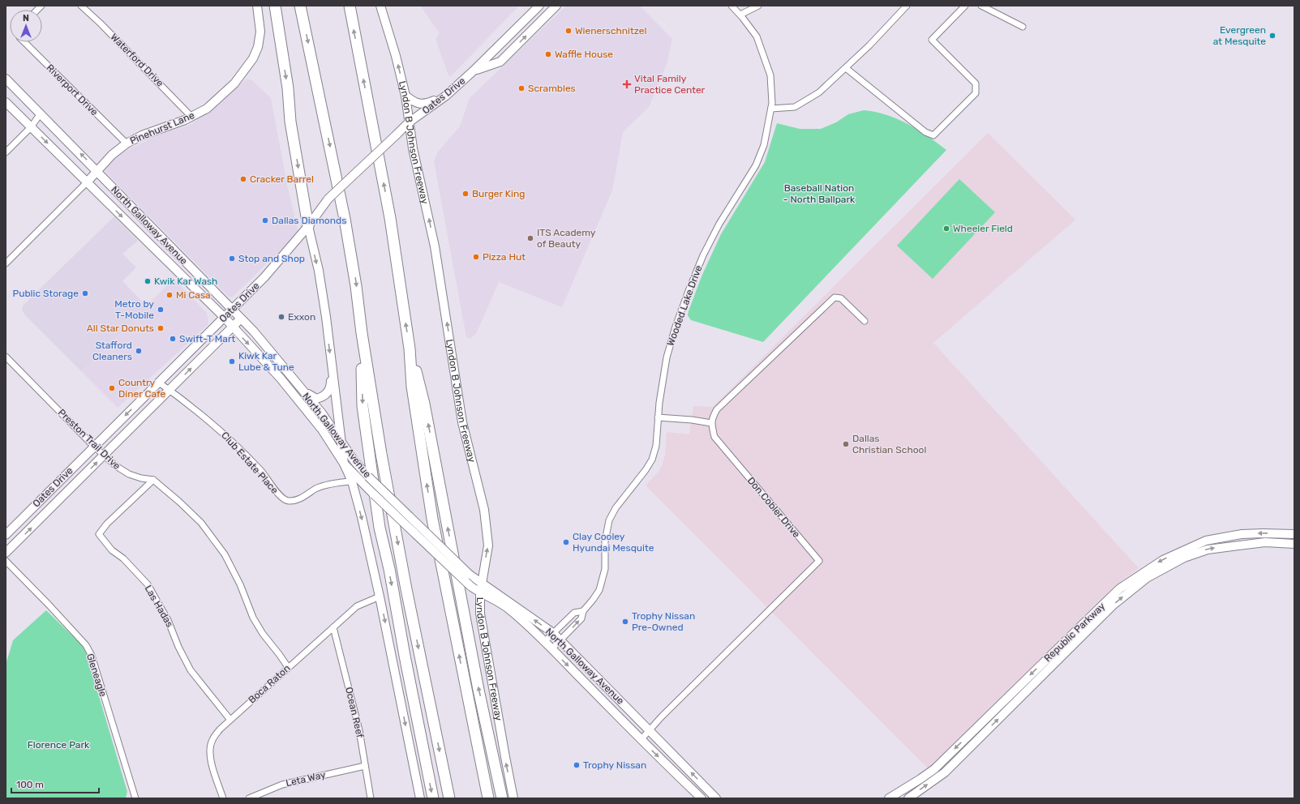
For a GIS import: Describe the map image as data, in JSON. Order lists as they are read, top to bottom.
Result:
{
  "streets": {
    "main road": [
      "Oates Drive",
      "Pinehurst Lane",
      "Lyndon B Johnson Freeway",
      "North Galloway Avenue",
      "Republic Parkway"
    ],
    "street": [
      "Waterford Drive",
      "Riverport Drive",
      "Wooded Lake Drive",
      "Preston Trail Drive",
      "Club Estate Place",
      "Don Cobler Drive",
      "Las Hadas",
      "Gleneagle",
      "Boca Raton",
      "Ocean Reef",
      "Leta Way"
    ]
  },
  "crossings": [
    ["Waterford Drive", "Pinehurst Lane"],
    ["Riverport Drive", "Pinehurst Lane"],
    ["Oates Drive", "Lyndon B Johnson Freeway"],
    ["Oates Drive", "North Galloway Avenue"],
    ["Oates Drive", "Preston Trail Drive"],
    ["Oates Drive", "Club Estate Place"],
    ["Pinehurst Lane", "North Galloway Avenue"],
    ["Lyndon B Johnson Freeway", "North Galloway Avenue"],
    ["North Galloway Avenue", "Wooded Lake Drive"],
    ["North Galloway Avenue", "Don Cobler Drive"],
    ["Preston Trail Drive", "Las Hadas"],
    ["Preston Trail Drive", "Boca Raton"],
    ["Las Hadas", "Boca Raton"],
    ["Boca Raton", "Ocean Reef"],
    ["Ocean Reef", "Leta Way"]
  ],
  "one_way": ["Lyndon B Johnson Freeway"],
  "parks": ["Baseball Nation - North Ballpark", "Florence Park"],
  "places": {
    "other": [
      "Wienerschnitzel",
      "Evergreen at Mesquite",
      "Waffle House",
      "Scrambles",
      "Cracker Barrel",
      "Burger King",
      "Dallas Diamonds",
      "Wheeler Field",
      "ITS Academy of Beauty",
      "Pizza Hut",
      "Stop and Shop",
      "Kwik Kar Wash",
      "Public Storage",
      "Mi Casa",
      "Metro by T-Mobile",
      "Exxon",
      "All Star Donuts",
      "Swift-T Mart",
      "Stafford Cleaners",
      "Kiwk Kar Lube & Tune",
      "Country Diner Cafe",
      "Dallas Christian School",
      "Clay Cooley Hyundai Mesquite",
      "Trophy Nissan Pre-Owned",
      "Trophy Nissan"
    ],
    "health": ["Vital Family Practice Center"]
  },
  "scale_bar": "100 m",
  "north": "top"
}
